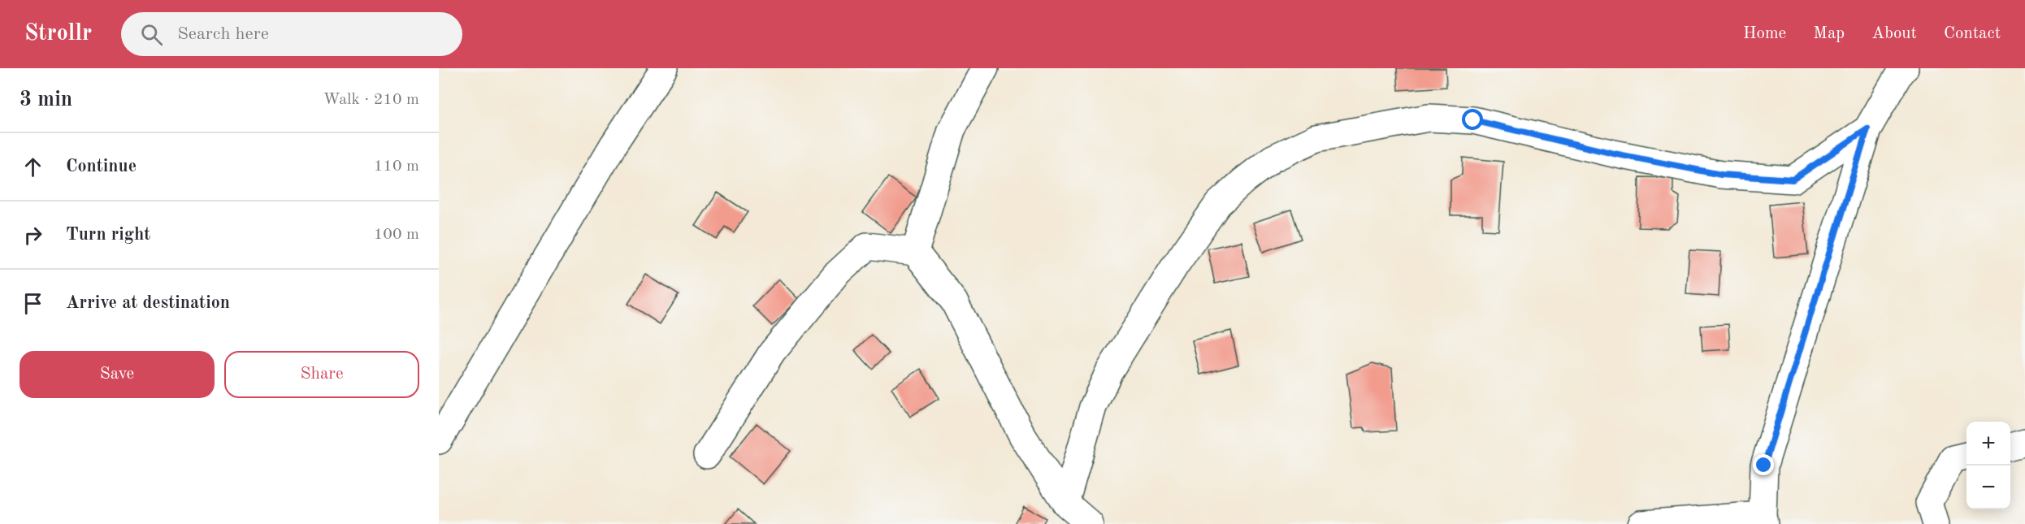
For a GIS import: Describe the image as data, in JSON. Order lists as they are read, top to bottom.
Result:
{
  "page": {
    "header": "Strollr",
    "search": "Search here",
    "nav": [
      "Home",
      "Map",
      "About",
      "Contact"
    ],
    "heading": ["3 min", "Walk · 210 m"],
    "list": [
      ["Continue", "110 m"],
      ["Turn right", "100 m"],
      "Arrive at destination"
    ],
    "buttons": ["Save", "Share"],
    "map_buttons": ["+", "−"]
  }
}
